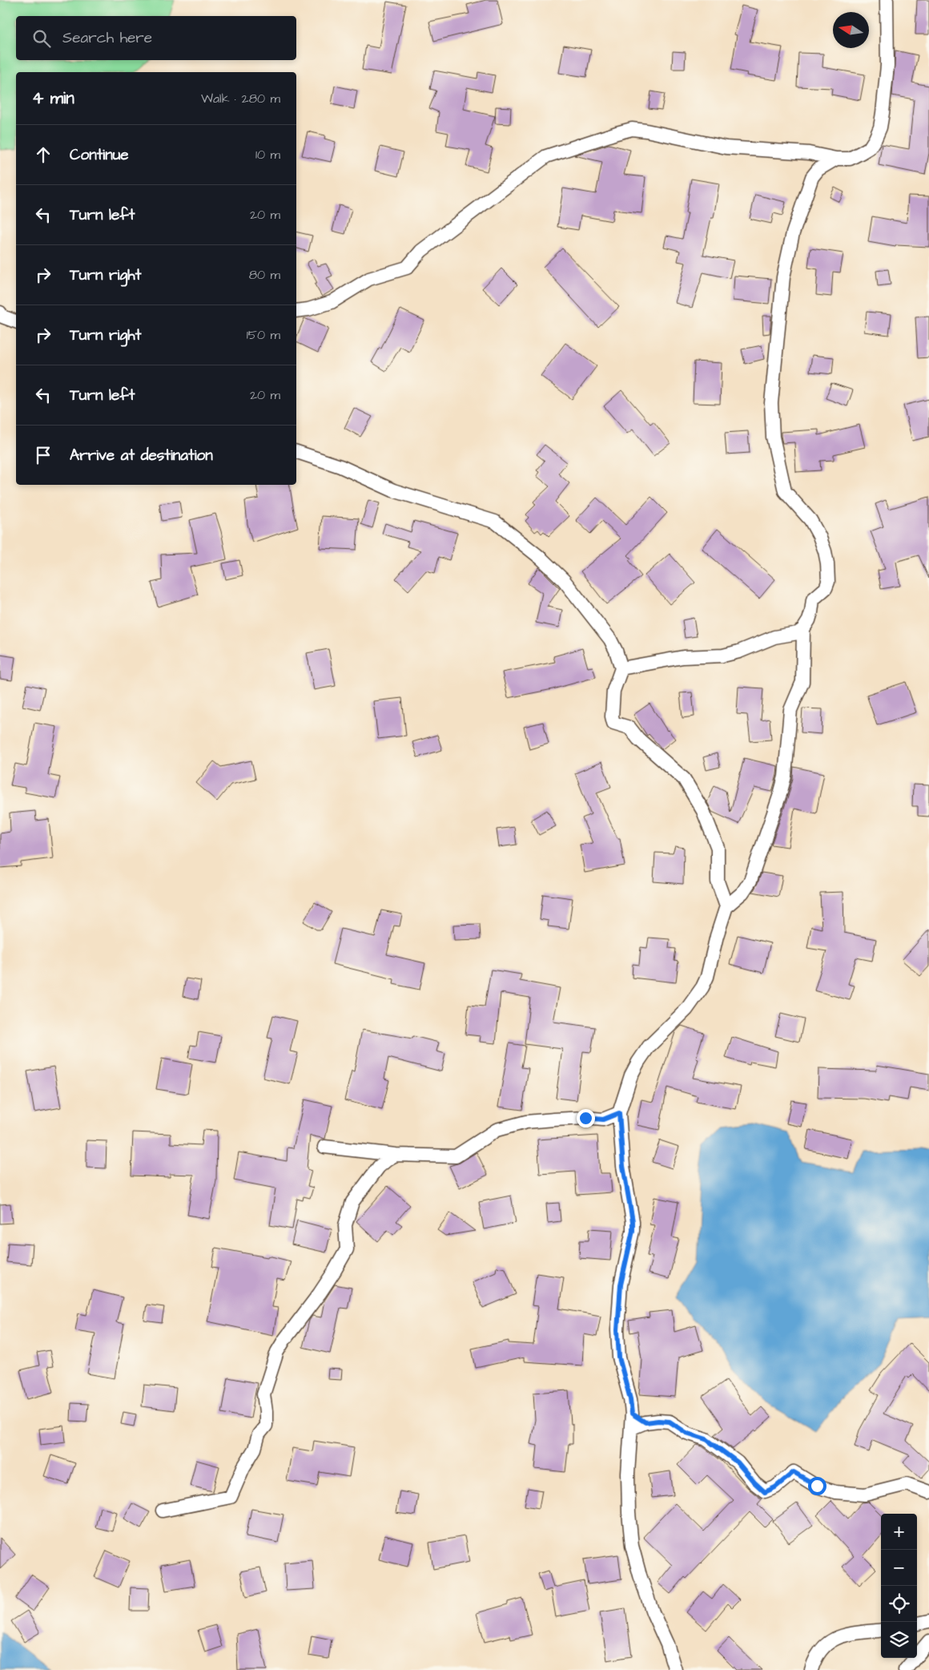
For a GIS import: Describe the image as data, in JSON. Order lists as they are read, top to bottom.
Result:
{
  "north": "left",
  "page": {
    "search": "Search here",
    "heading": ["4 min", "Walk · 280 m"],
    "list": [
      ["Continue", "10 m"],
      ["Turn left", "20 m"],
      ["Turn right", "80 m"],
      ["Turn right", "150 m"],
      ["Turn left", "20 m"],
      "Arrive at destination"
    ],
    "map_buttons": ["+", "−"]
  }
}
